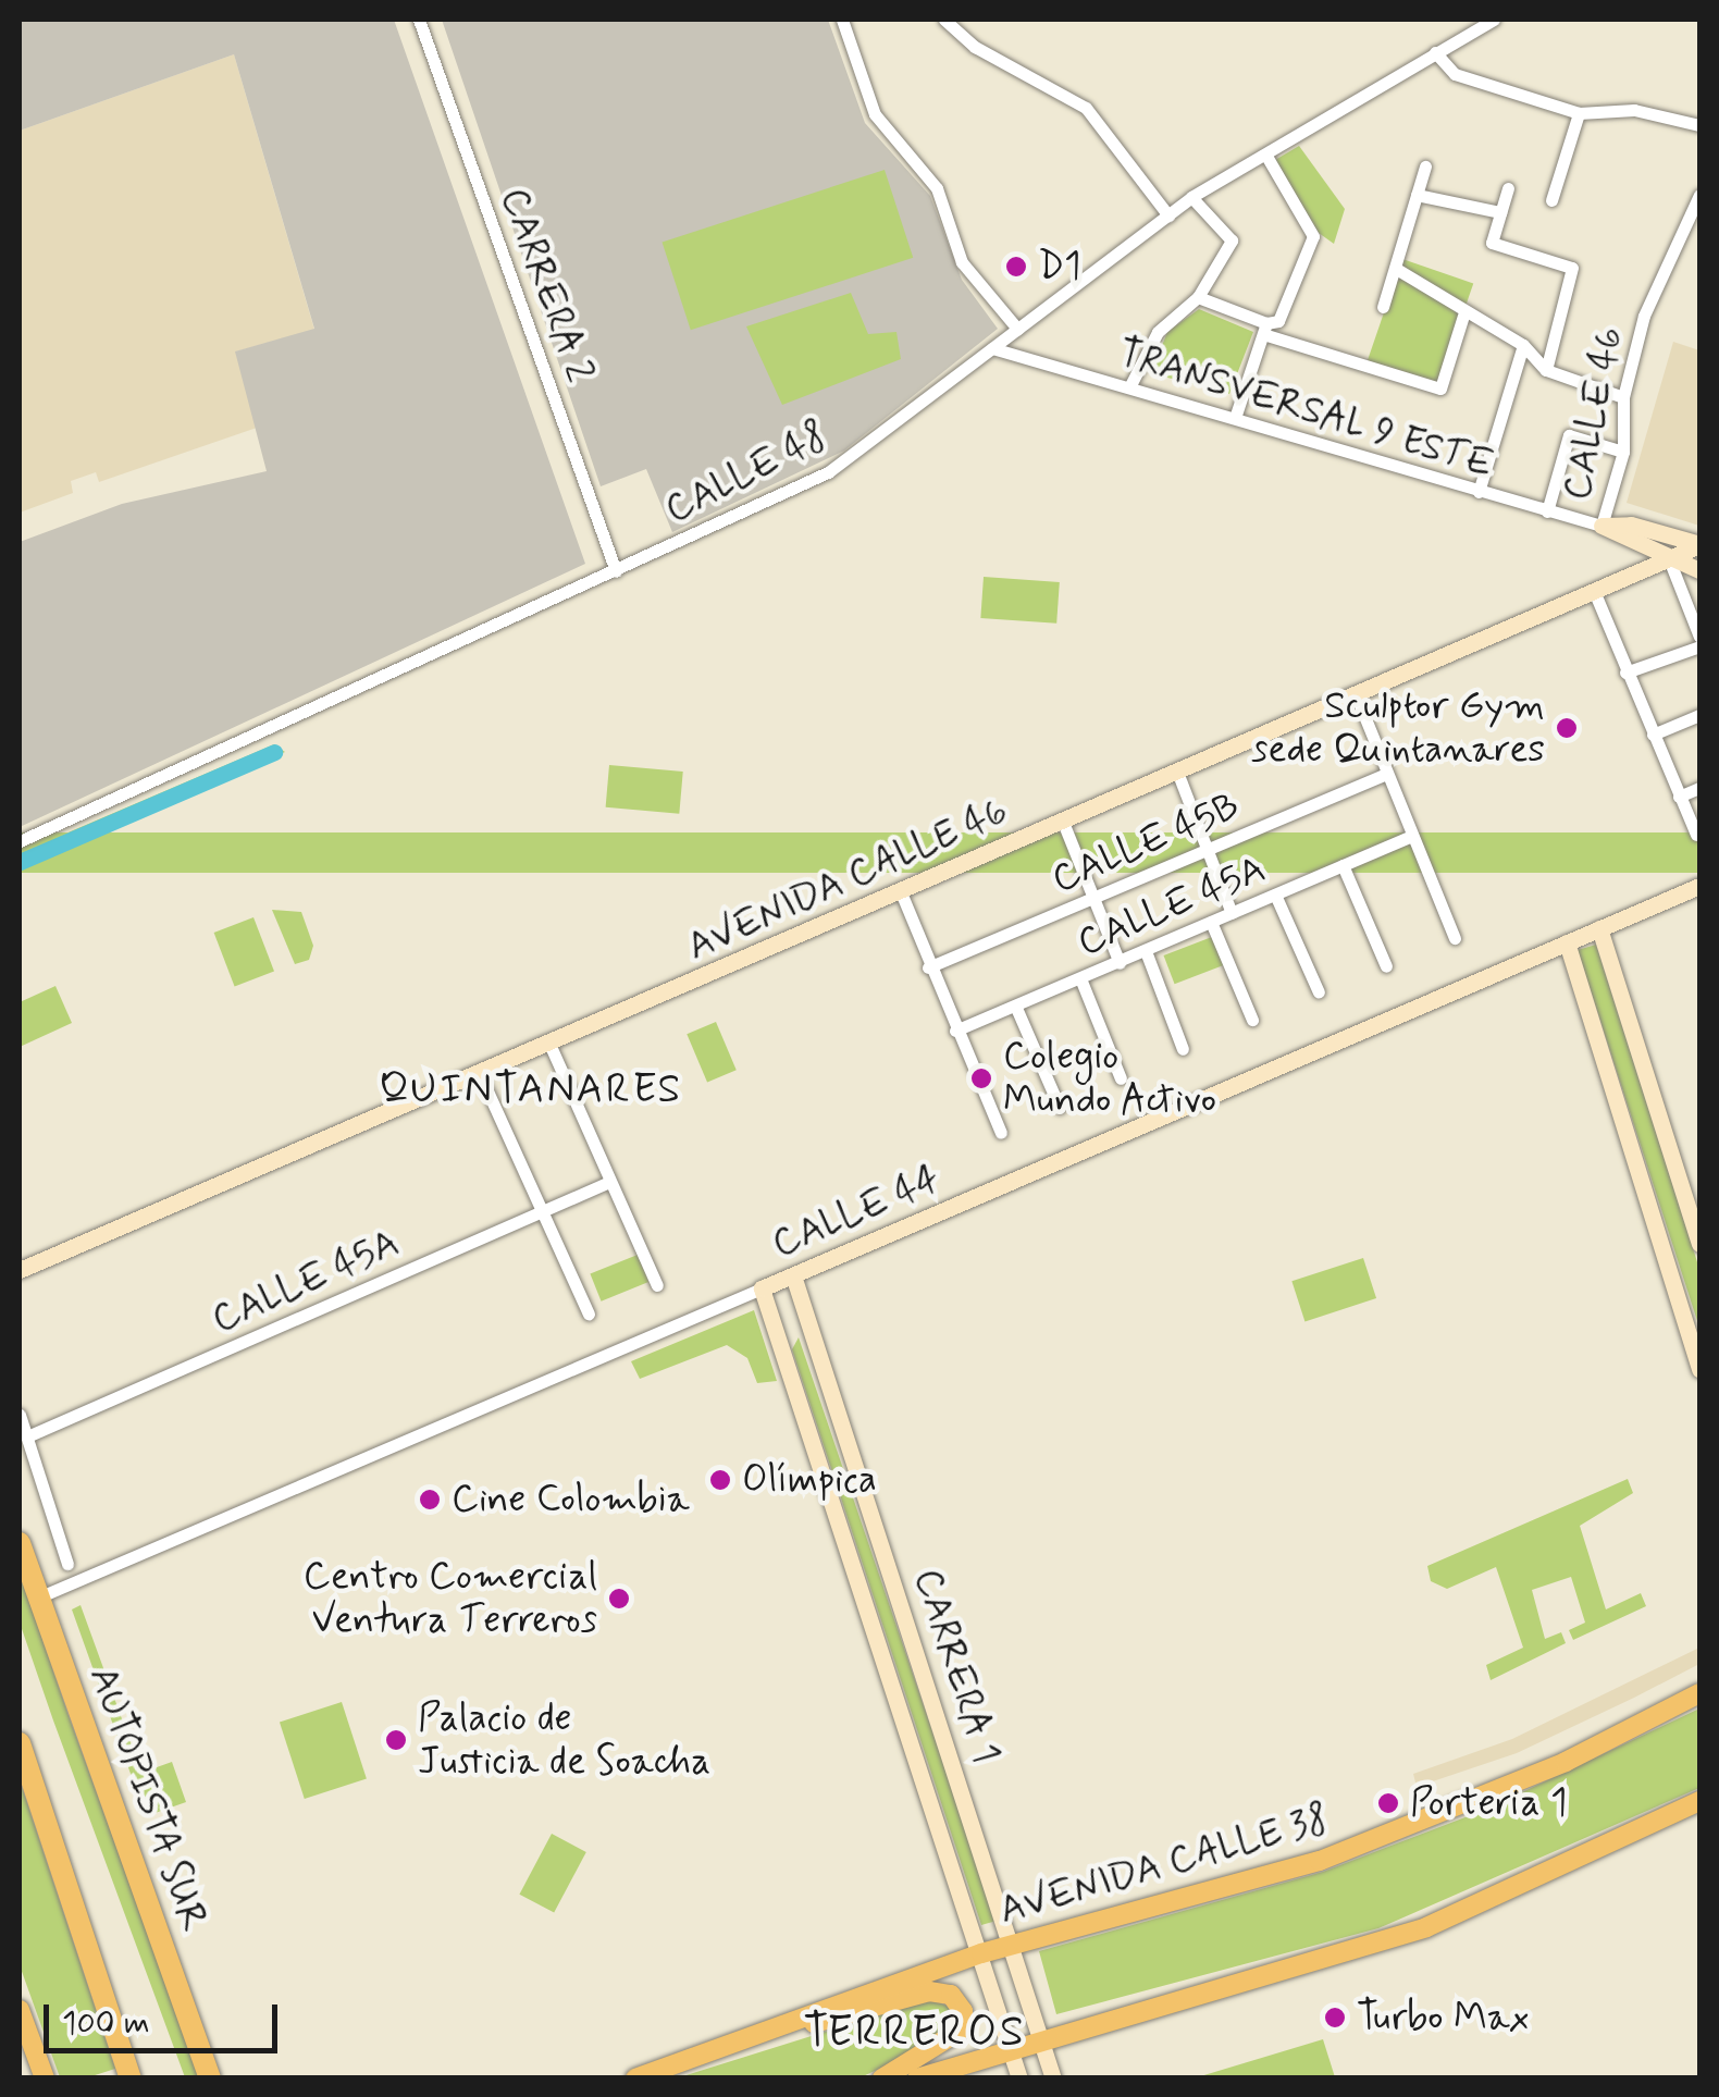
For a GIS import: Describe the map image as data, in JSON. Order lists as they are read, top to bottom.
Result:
{
  "streets": {
    "highway": ["AUTOPISTA SUR"],
    "main road": ["AVENIDA CALLE 38"],
    "street": [
      "CARRERA 2",
      "TRANSVERSAL 9 ESTE",
      "CALLE 46",
      "CALLE 48",
      "CALLE 45B",
      "AVENIDA CALLE 46",
      "CALLE 45A",
      "CALLE 44",
      "CARRERA 1"
    ]
  },
  "crossings": [
    ["CARRERA 2", "CALLE 48"],
    ["TRANSVERSAL 9 ESTE", "CALLE 46"],
    ["TRANSVERSAL 9 ESTE", "CALLE 48"],
    ["CALLE 44", "CARRERA 1"],
    ["CALLE 44", "AUTOPISTA SUR"],
    ["CARRERA 1", "AVENIDA CALLE 38"]
  ],
  "districts": ["QUINTANARES", "TERREROS"],
  "places": [
    "D1",
    "Sculptor Gym sede Quintanares",
    "Colegio Mundo Activo",
    "Olímpica",
    "Cine Colombia",
    "Centro Comercial Ventura Terreros",
    "Palacio de Justicia de Soacha",
    "Porteria 1",
    "Turbo Max"
  ],
  "scale_bar": "100 m"
}
